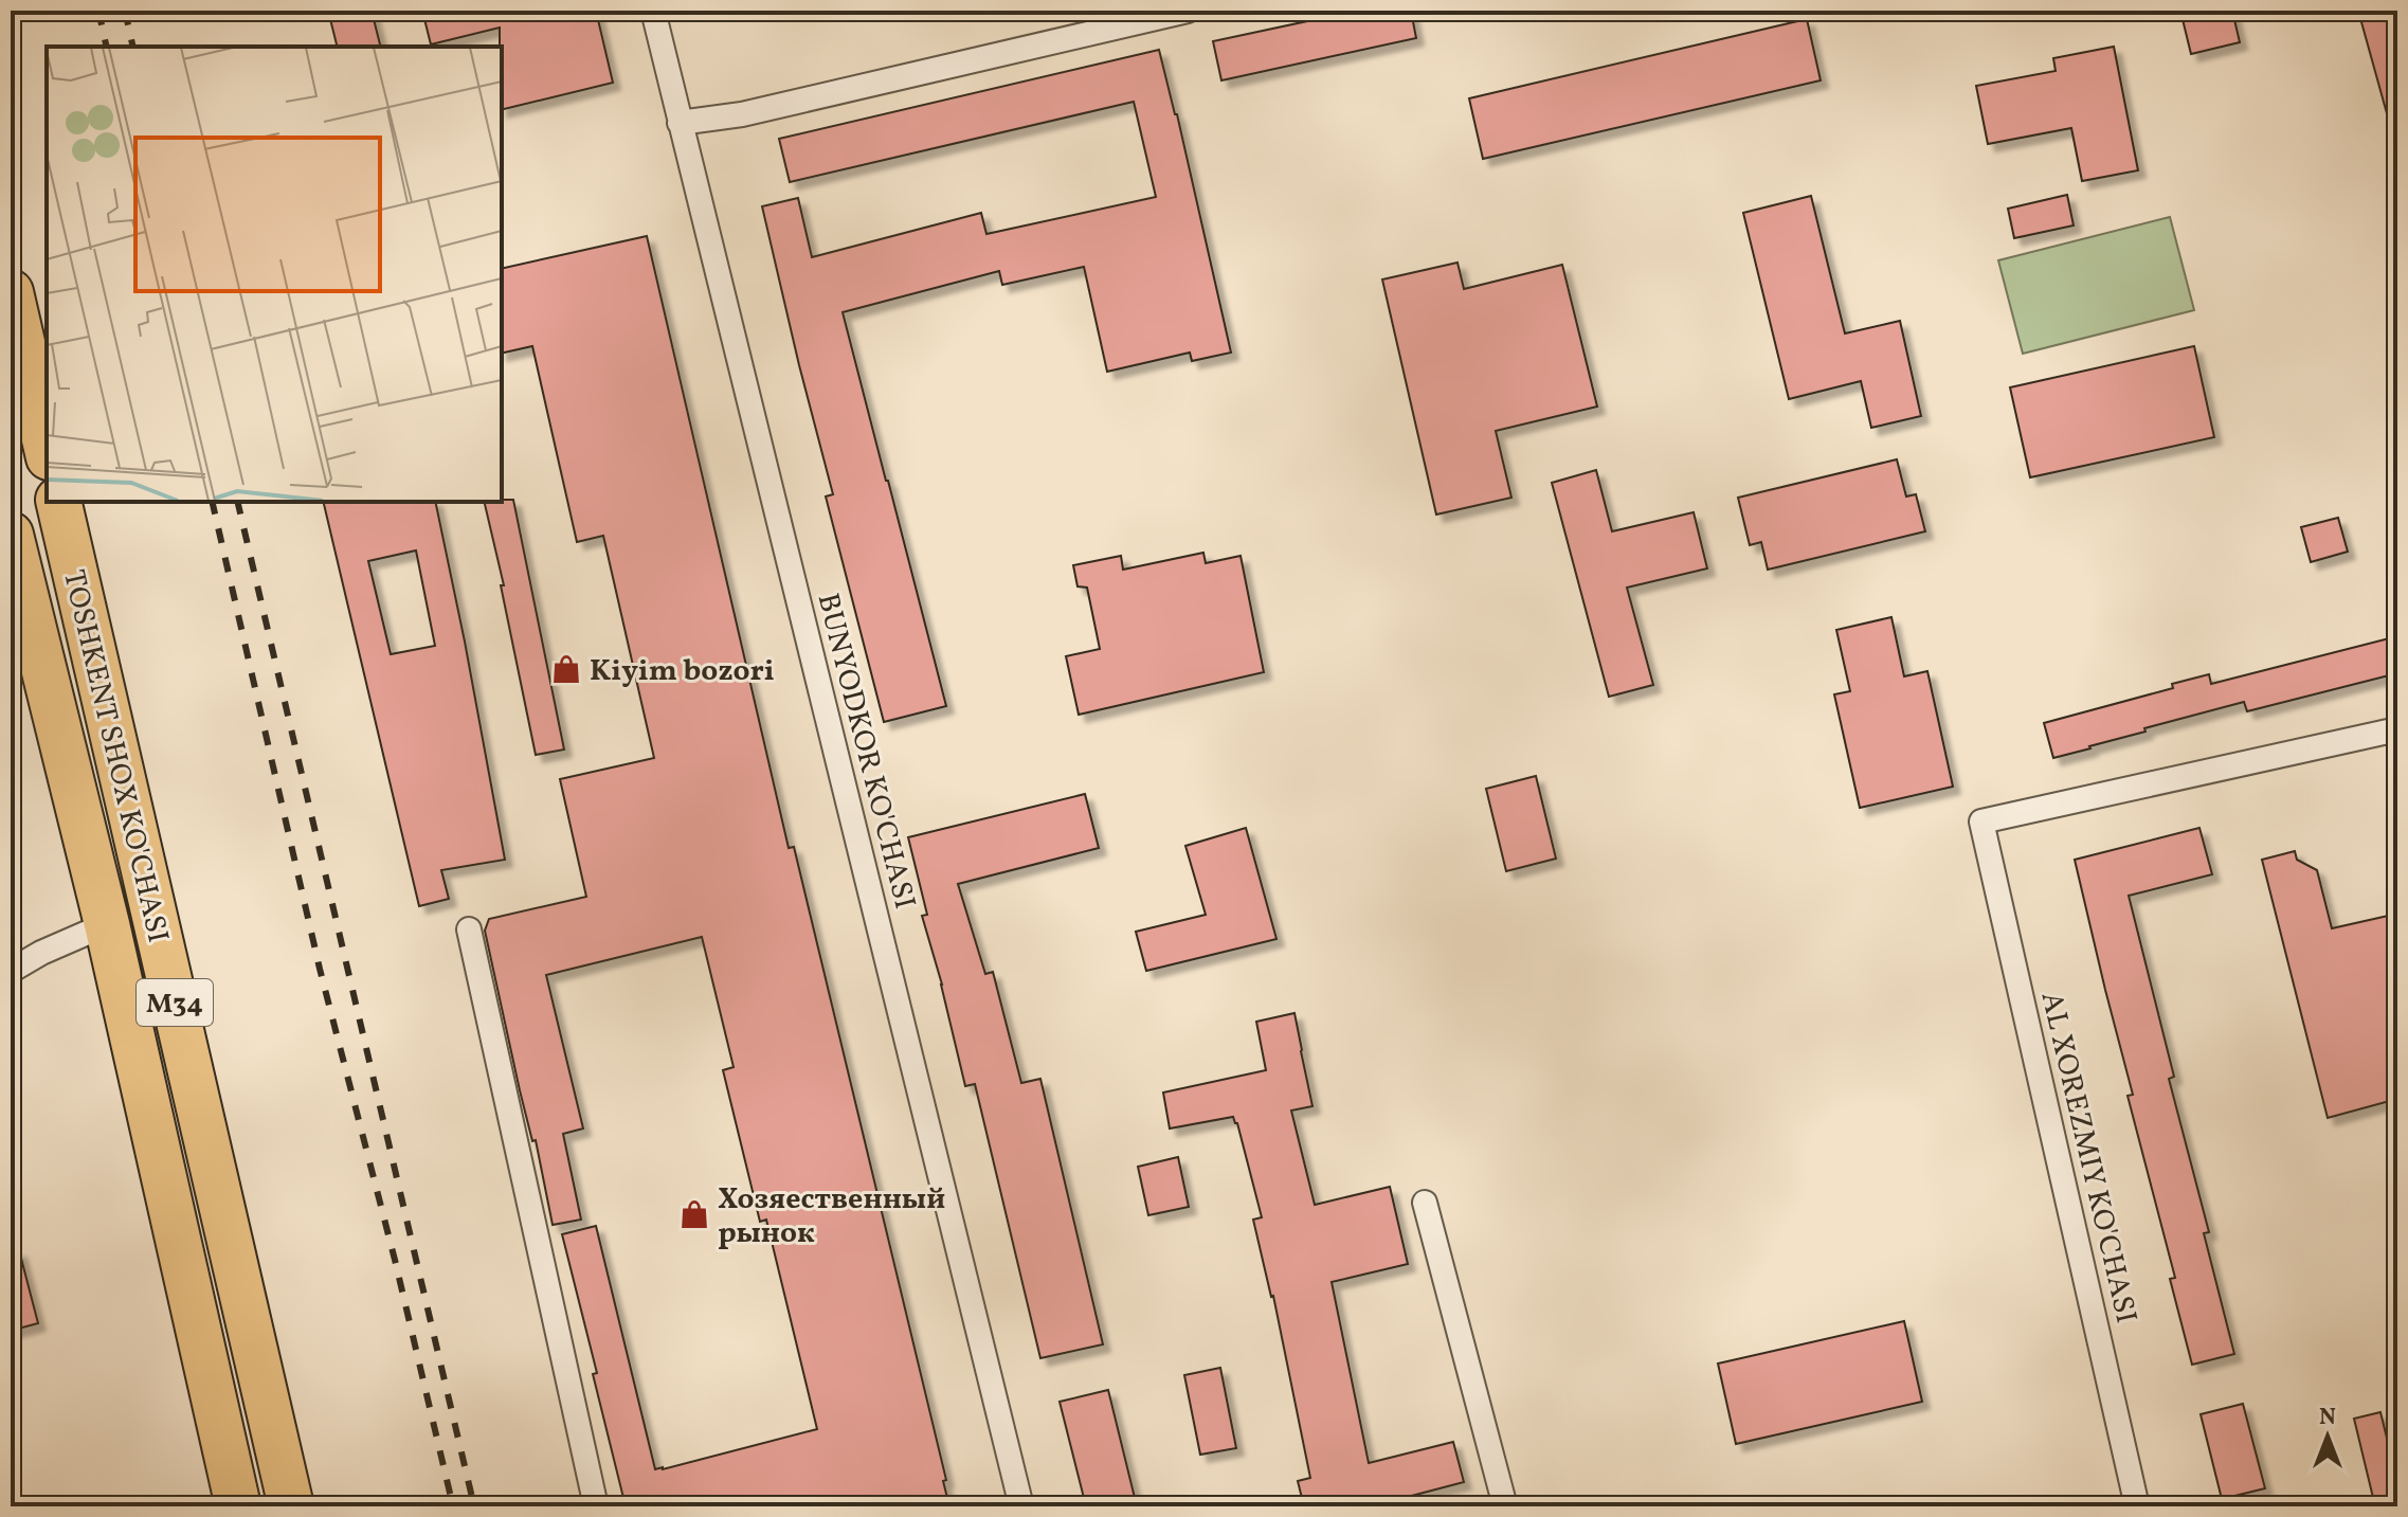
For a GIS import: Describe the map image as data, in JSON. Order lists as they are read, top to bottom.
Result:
{
  "streets": {
    "highway": ["TOSHKENT SHOX KO'CHASI", "M34"],
    "street": ["BUNYODKOR KO'CHASI", "AL XOREZMIY KO'CHASI"]
  },
  "places": {
    "shop": ["Kiyim bozori", "Хозяественный рынок"]
  },
  "north": "top"
}
